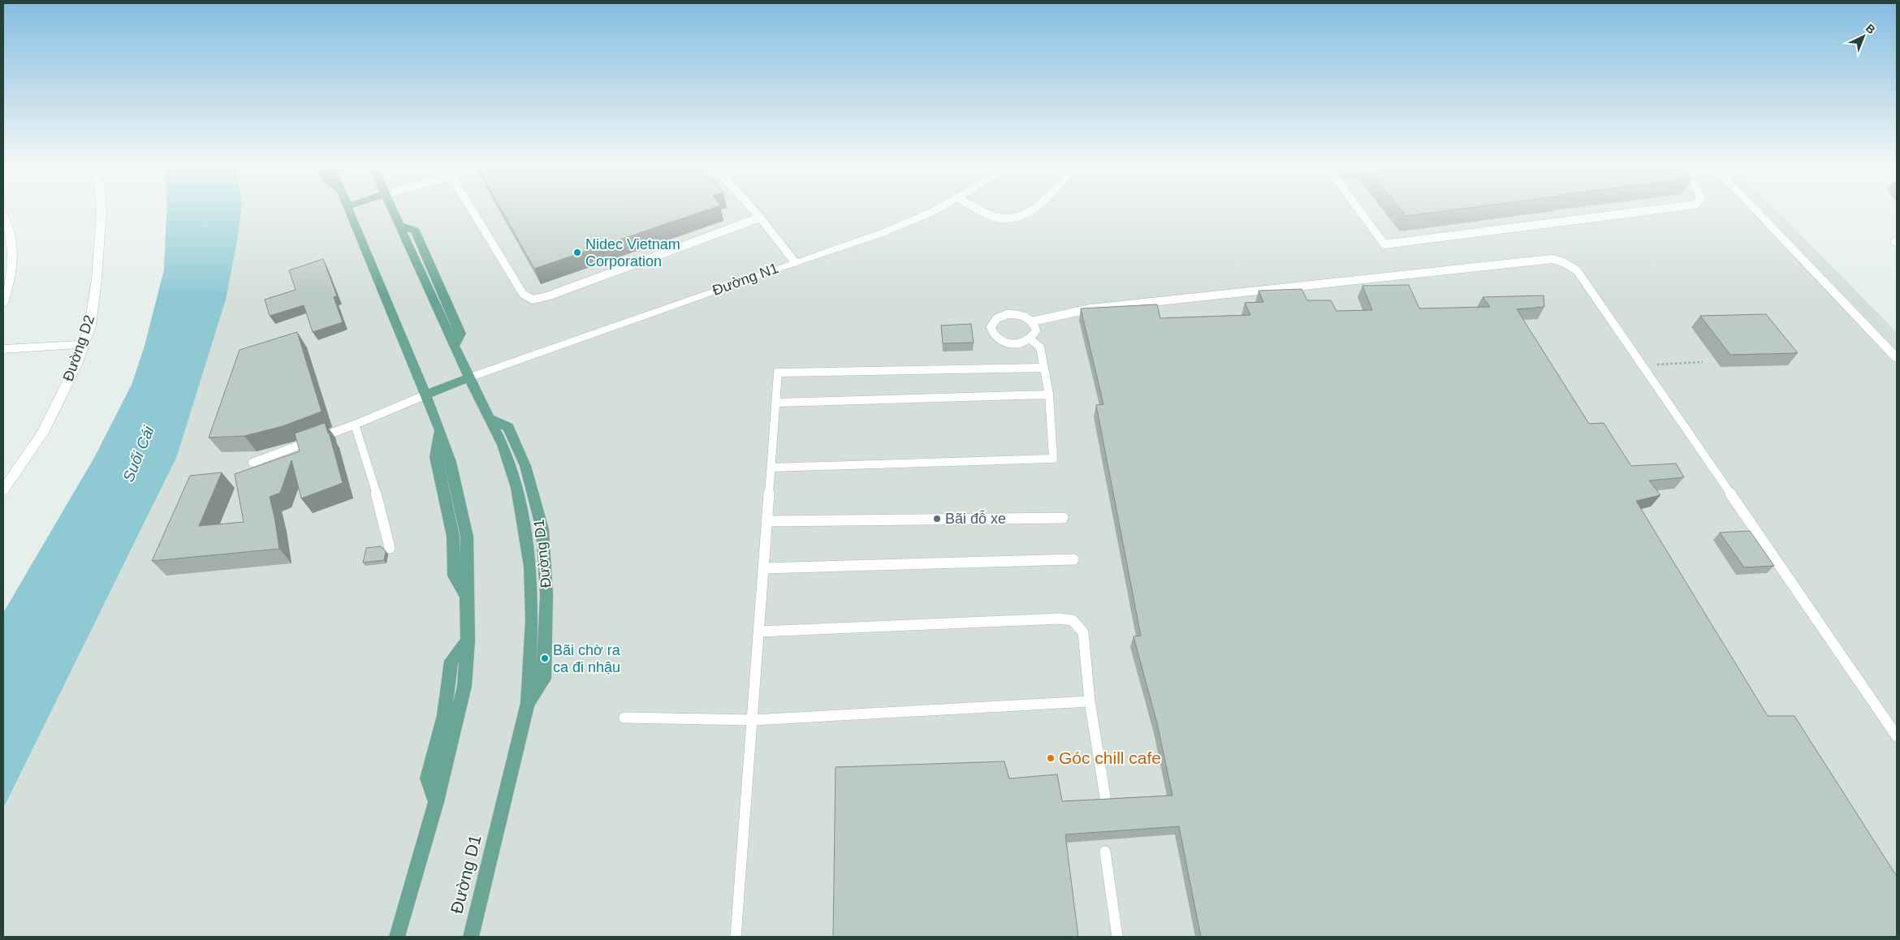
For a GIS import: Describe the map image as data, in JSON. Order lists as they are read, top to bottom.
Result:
{
  "streets": {
    "main road": ["Đường D1"],
    "street": ["Đường N1", "Đường D2"]
  },
  "crossings": [
    ["Đường N1", "Đường D1"]
  ],
  "water": ["Suối Cái"],
  "places": [
    "Nidec Vietnam Corporation",
    "Bãi đỗ xe",
    "Bãi chờ ra ca đi nhậu",
    "Góc chill cafe"
  ],
  "north": "top right"
}
